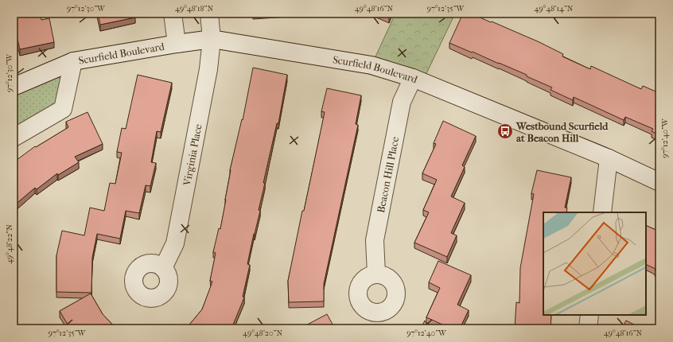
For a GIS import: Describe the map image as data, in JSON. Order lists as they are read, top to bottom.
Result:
{
  "streets": {
    "street": ["Scurfield Boulevard", "Virginia Place", "Beacon Hill Place"]
  },
  "crossings": [
    ["Scurfield Boulevard", "Virginia Place"],
    ["Scurfield Boulevard", "Beacon Hill Place"]
  ],
  "places": {
    "bus stop": ["Westbound Scurfield at Beacon Hill"]
  },
  "coordinates": [
    "97°12'30\"W",
    "49°48'18\"N",
    "49°48'16\"N",
    "97°12'35\"W",
    "49°48'14\"N",
    "97°12'40\"W",
    "49°48'22\"N",
    "49°48'20\"N"
  ]
}
